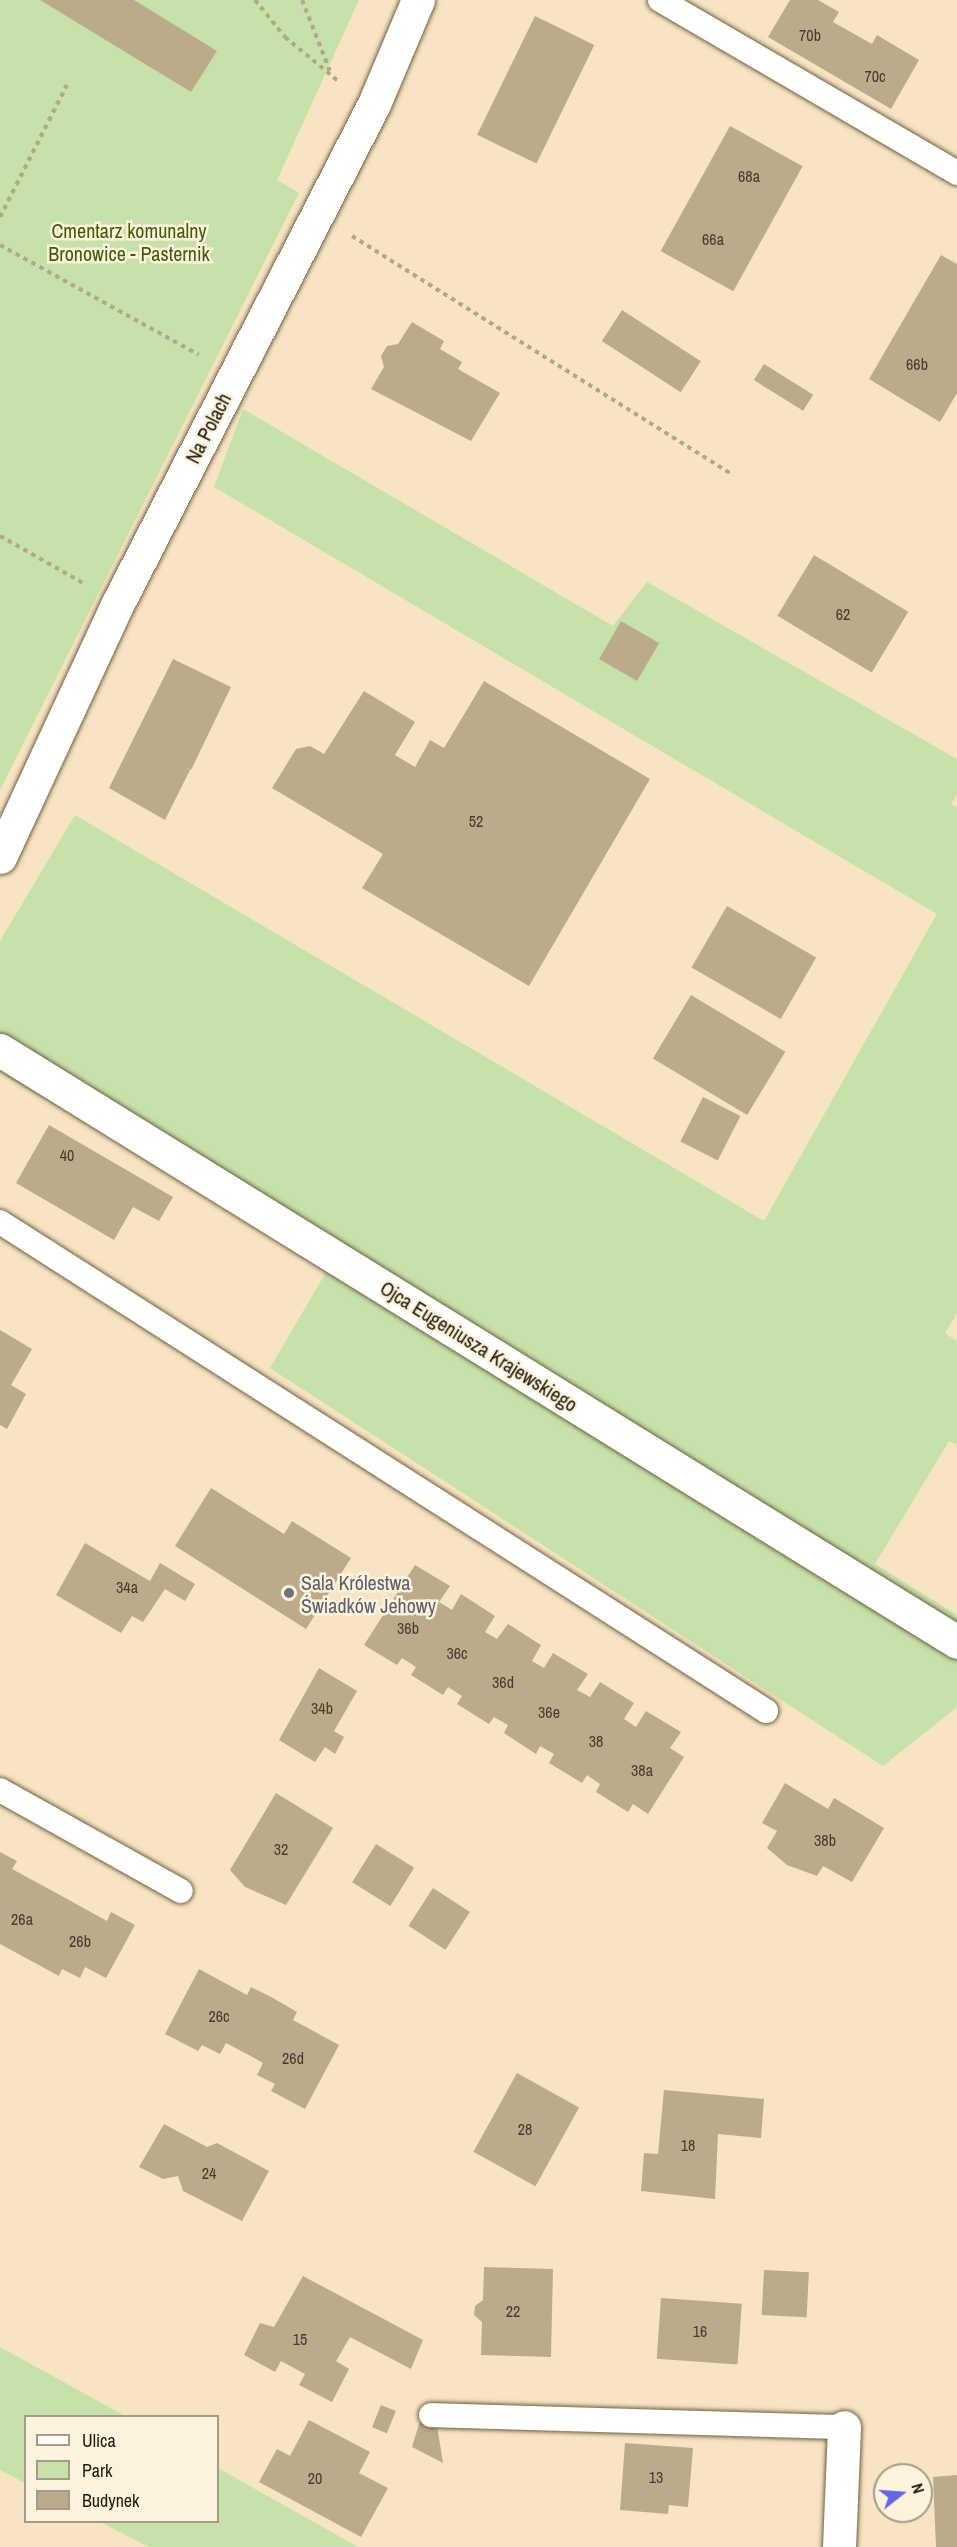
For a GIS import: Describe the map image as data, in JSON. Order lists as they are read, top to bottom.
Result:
{
  "streets": {
    "street": ["Na Polach", "Ojca Eugeniusza Krajewskiego"]
  },
  "parks": ["Cmentarz komunalny Bronowice - Pasternik"],
  "places": ["Sala Królestwa Świadków Jehowy"],
  "house_numbers": [
    "70b",
    "70c",
    "68a",
    "66a",
    "66b",
    "62",
    "52",
    "40",
    "34a",
    "36b",
    "36c",
    "36d",
    "34b",
    "36e",
    "38",
    "38a",
    "38b",
    "32",
    "26a",
    "26b",
    "26c",
    "26d",
    "28",
    "18",
    "24",
    "22",
    "16",
    "15",
    "13",
    "20"
  ],
  "legend": ["Ulica", "Park", "Budynek"],
  "north": "right"
}
